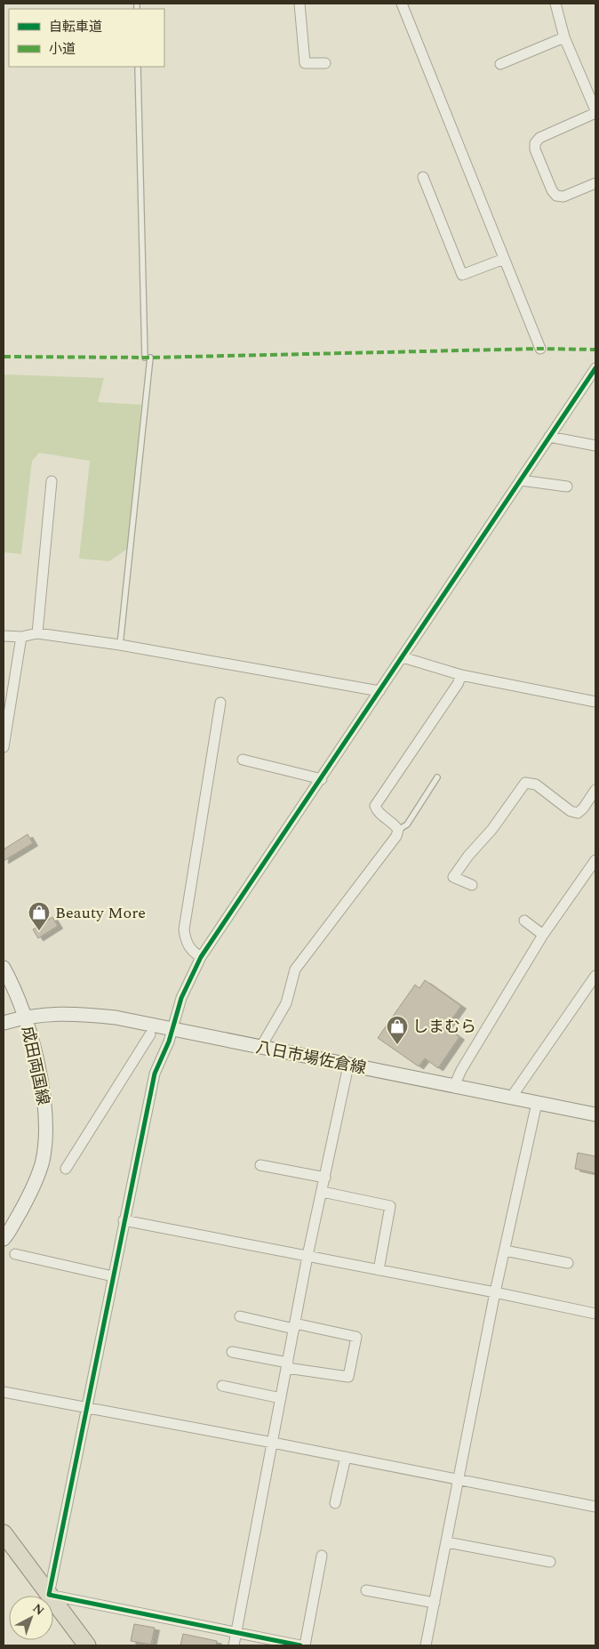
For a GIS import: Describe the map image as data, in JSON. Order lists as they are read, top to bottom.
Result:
{
  "streets": {
    "main road": ["八日市場佐倉線", "成田両国線"]
  },
  "crossings": [
    ["八日市場佐倉線", "成田両国線"]
  ],
  "places": {
    "shop": ["Beauty More", "しまむら"]
  },
  "legend": ["自転車道", "小道"],
  "north": "top right"
}
